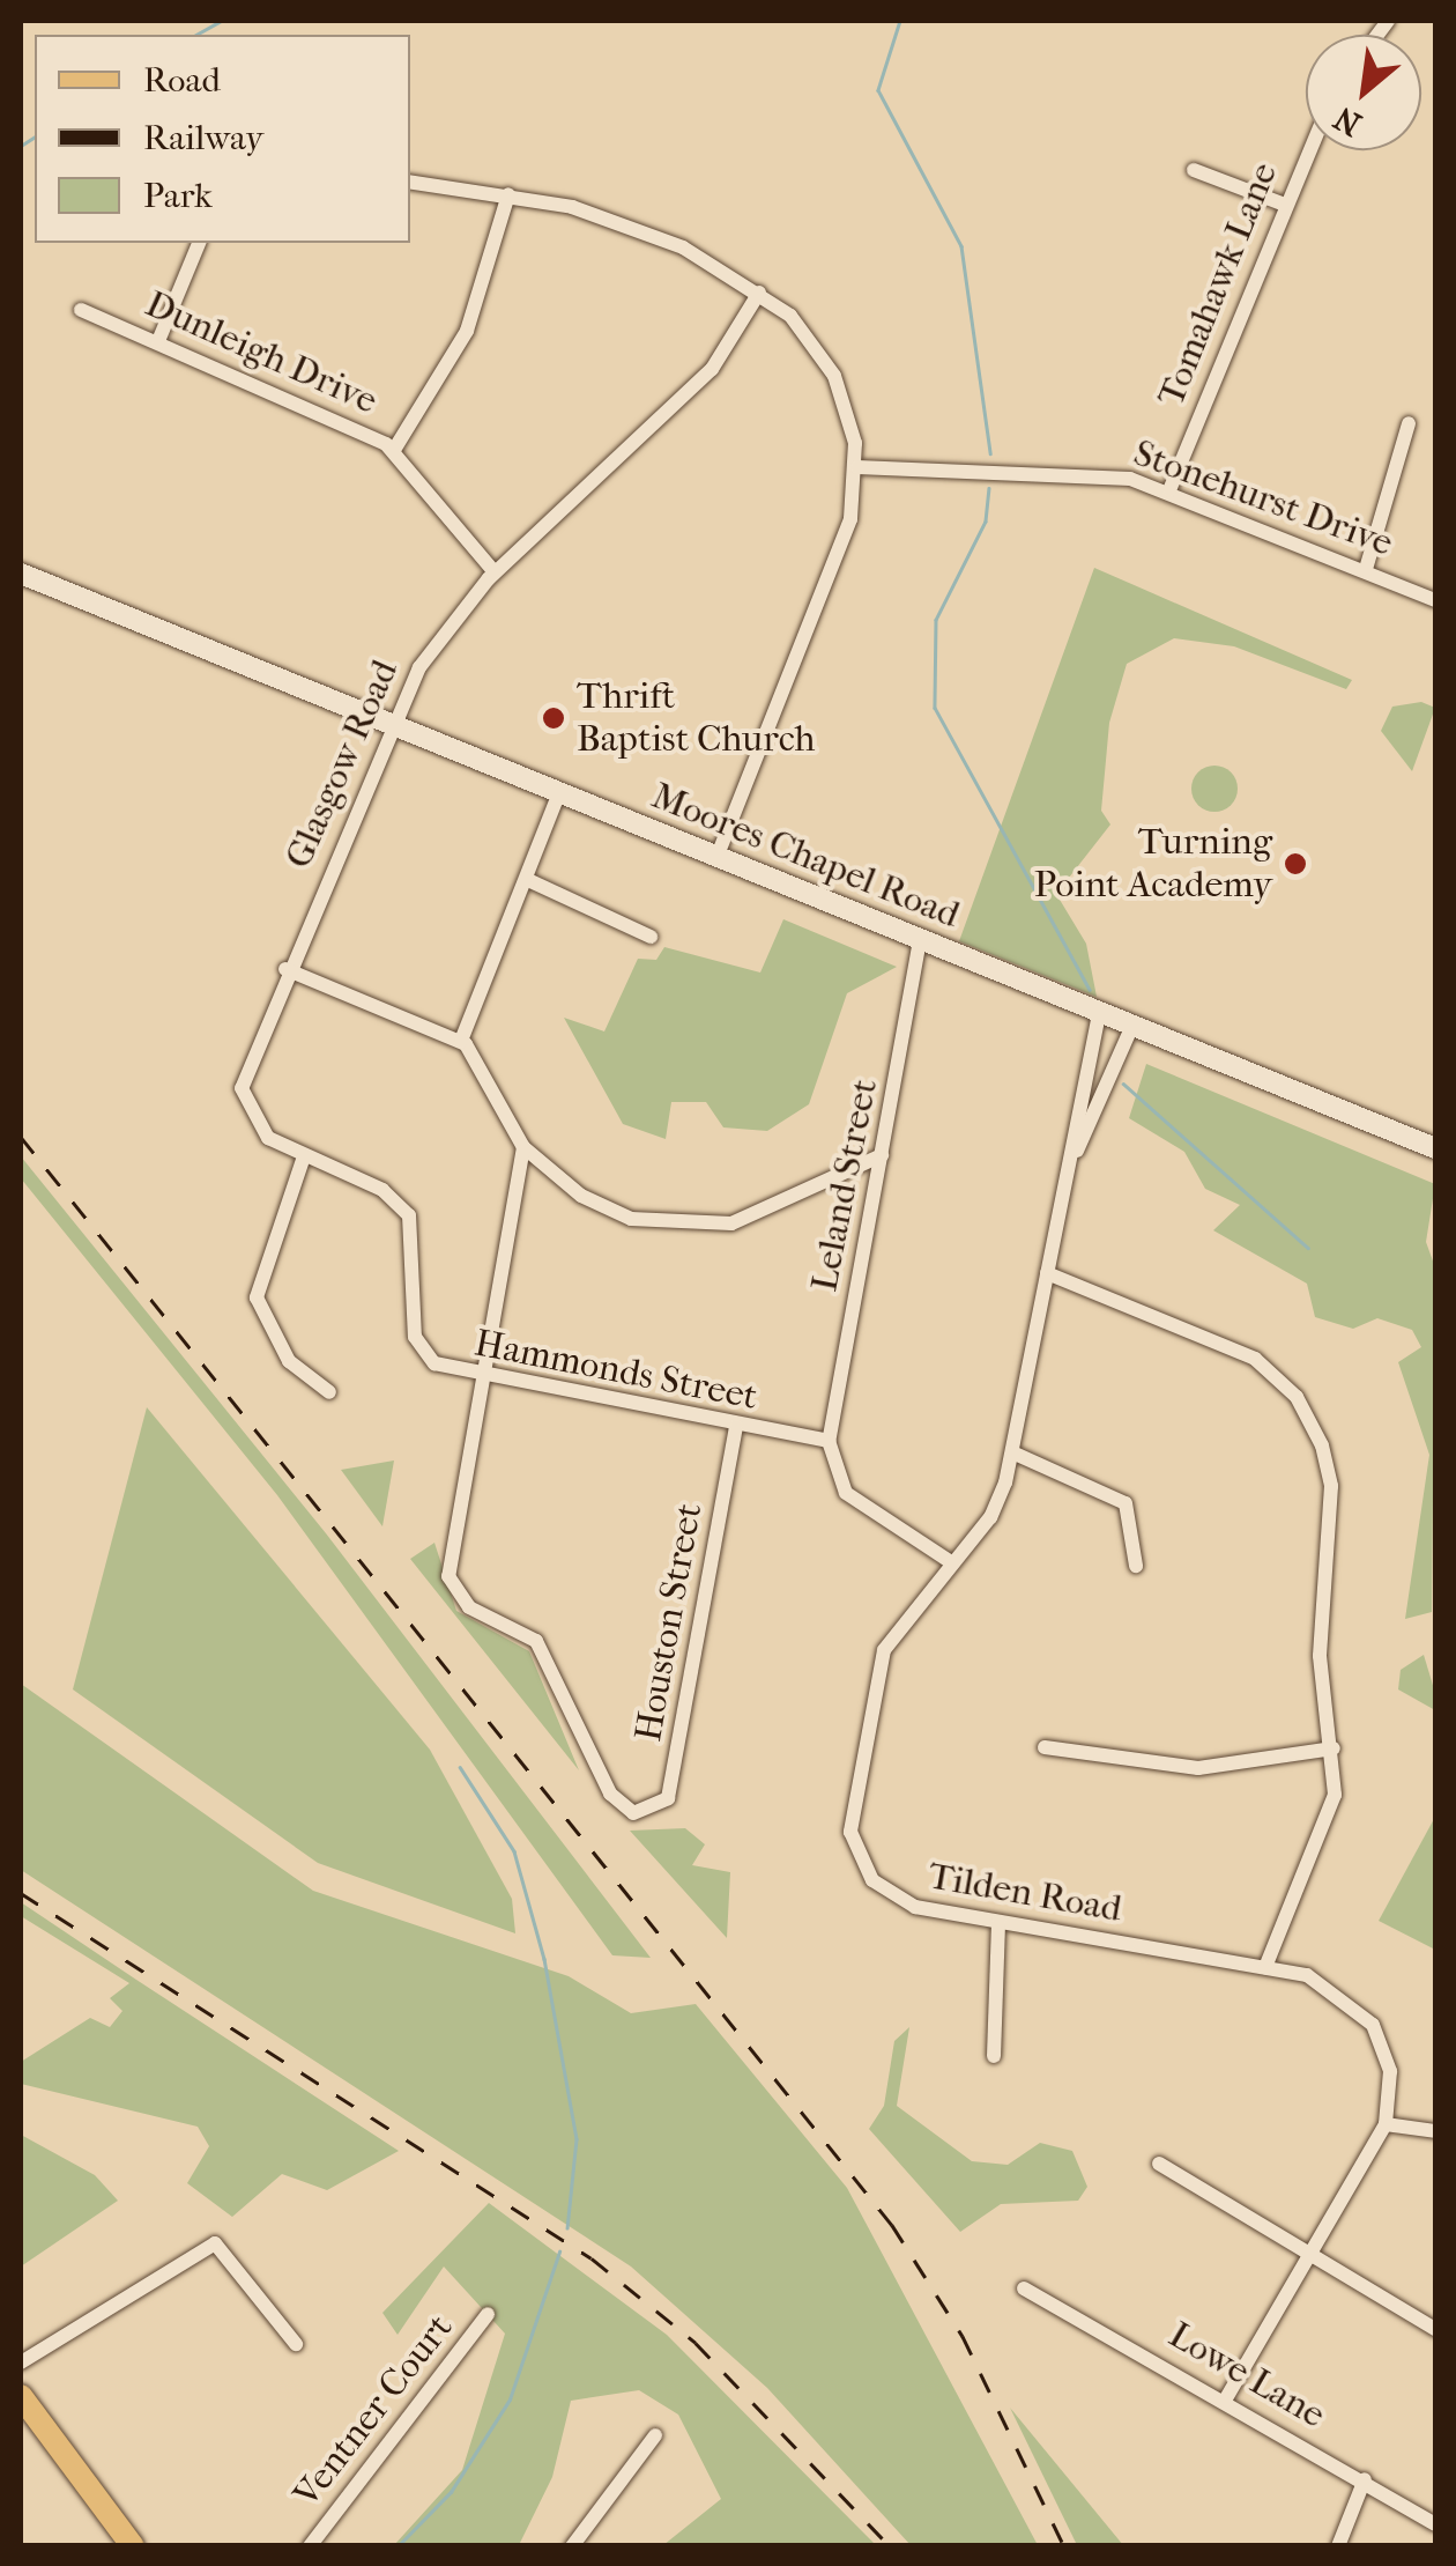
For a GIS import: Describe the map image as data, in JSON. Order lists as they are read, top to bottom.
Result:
{
  "streets": {
    "main road": ["Moores Chapel Road"],
    "street": [
      "Tomahawk Lane",
      "Dunleigh Drive",
      "Stonehurst Drive",
      "Glasgow Road",
      "Leland Street",
      "Hammonds Street",
      "Houston Street",
      "Tilden Road",
      "Lowe Lane",
      "Ventner Court"
    ]
  },
  "crossings": [
    ["Tomahawk Lane", "Stonehurst Drive"],
    ["Dunleigh Drive", "Glasgow Road"],
    ["Glasgow Road", "Moores Chapel Road"],
    ["Glasgow Road", "Hammonds Street"],
    ["Moores Chapel Road", "Leland Street"],
    ["Moores Chapel Road", "Tilden Road"],
    ["Leland Street", "Hammonds Street"],
    ["Hammonds Street", "Houston Street"],
    ["Tilden Road", "Lowe Lane"]
  ],
  "places": ["Thrift Baptist Church", "Turning Point Academy"],
  "legend": ["Road", "Railway", "Park"],
  "north": "bottom left"
}
